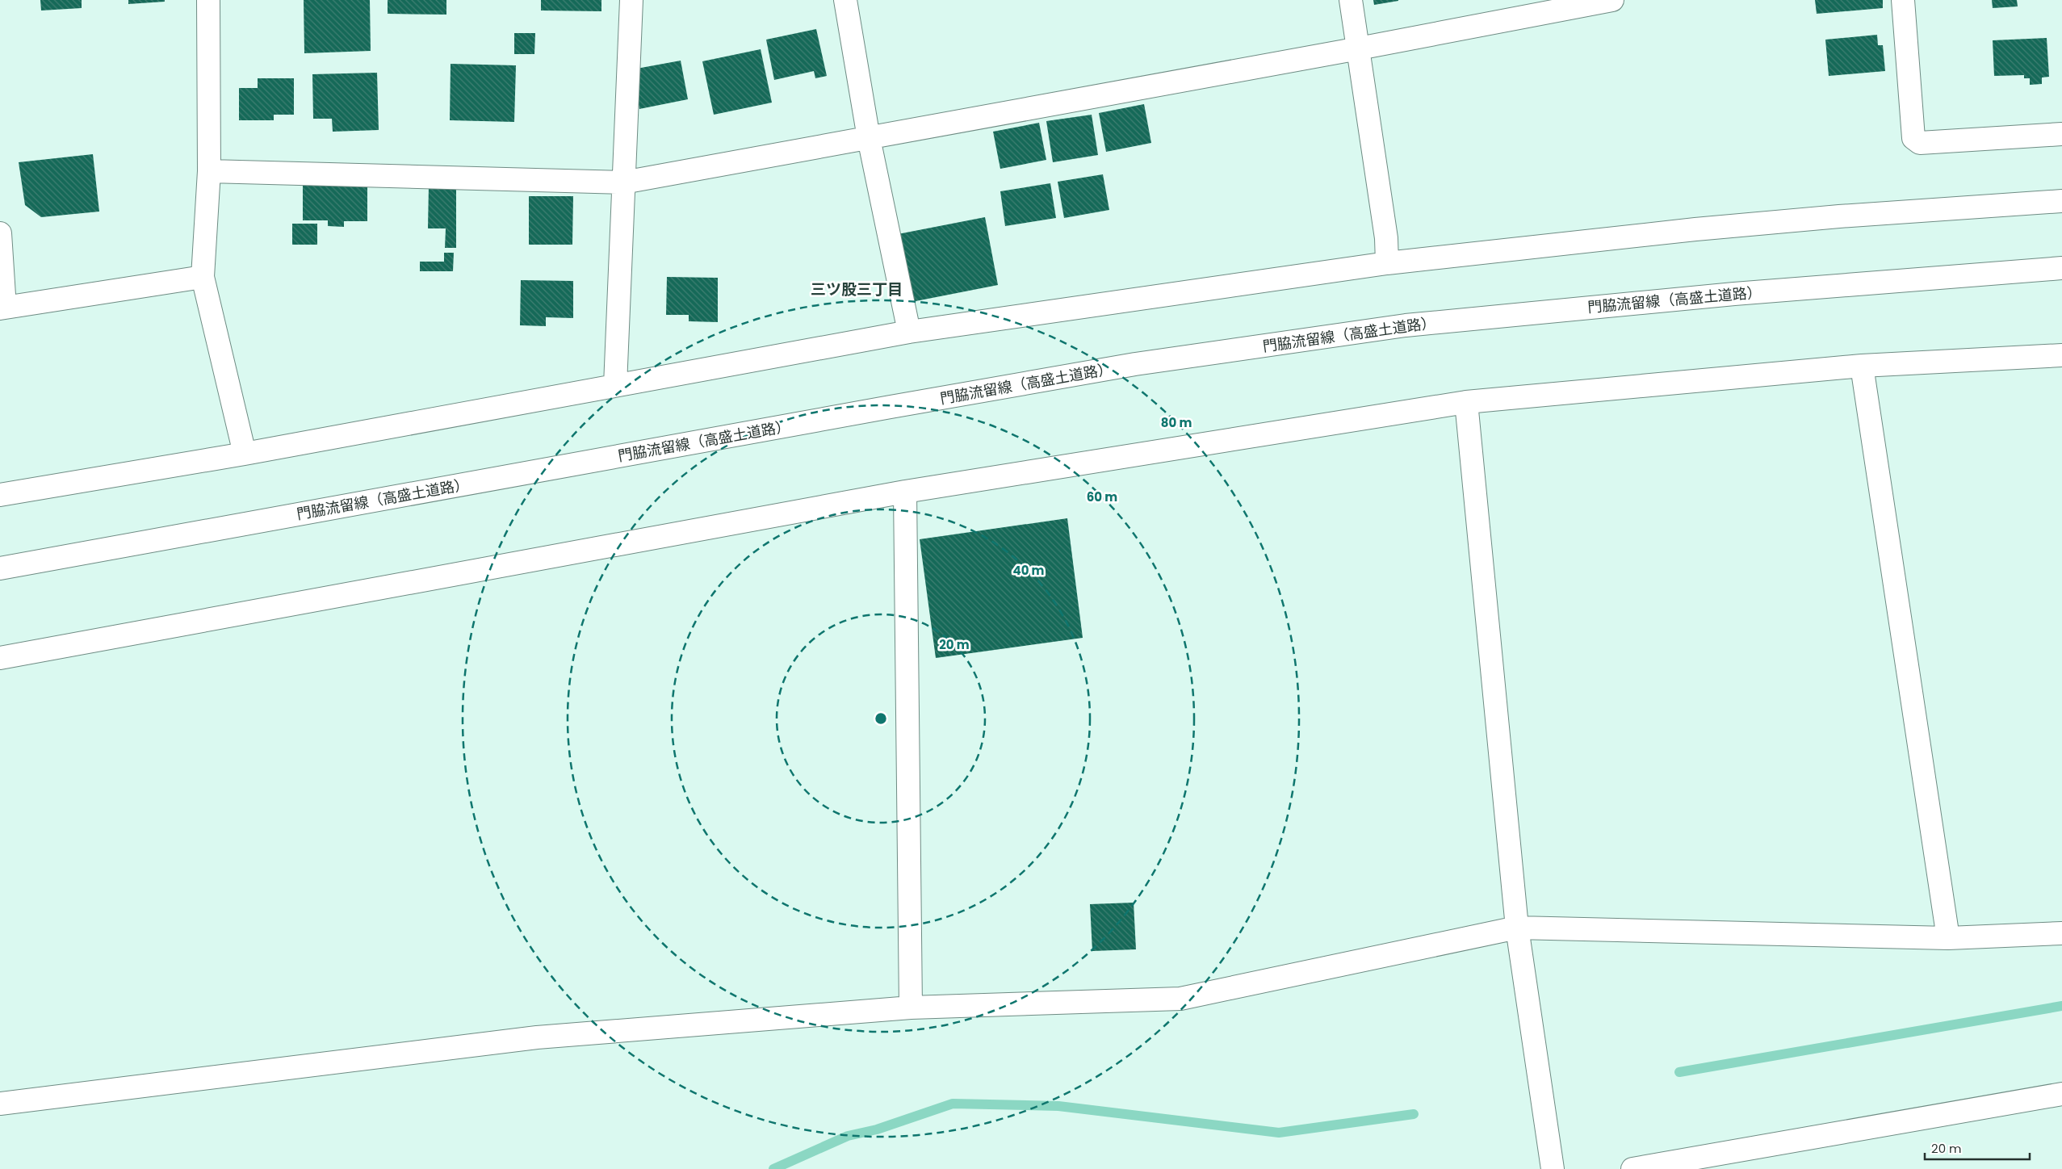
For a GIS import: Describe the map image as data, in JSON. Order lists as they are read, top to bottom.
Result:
{
  "streets": {
    "street": ["門脇流留線（高盛土道路）"]
  },
  "districts": ["三ツ股三丁目"],
  "scale_bar": "20 m",
  "rings": [
    "80 m",
    "60 m",
    "40 m",
    "20 m"
  ]
}
